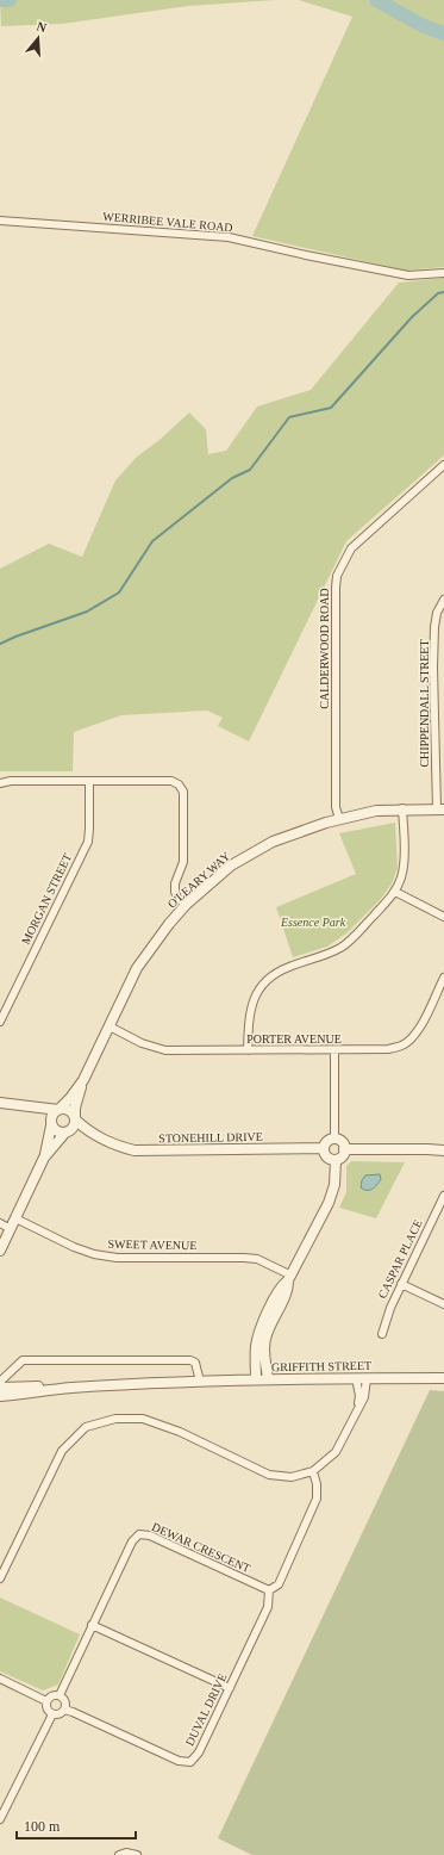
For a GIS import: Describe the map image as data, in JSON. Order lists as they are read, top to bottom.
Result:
{
  "streets": {
    "street": [
      "WERRIBEE VALE ROAD",
      "CALDERWOOD ROAD",
      "CHIPPENDALL STREET",
      "O'LEARY WAY",
      "MORGAN STREET",
      "PORTER AVENUE",
      "STONEHILL DRIVE",
      "SWEET AVENUE",
      "CASPAR PLACE",
      "GRIFFITH STREET",
      "DEWAR CRESCENT",
      "DUVAL DRIVE"
    ]
  },
  "crossings": [
    ["CALDERWOOD ROAD", "O'LEARY WAY"],
    ["CHIPPENDALL STREET", "O'LEARY WAY"],
    ["O'LEARY WAY", "PORTER AVENUE"],
    ["DEWAR CRESCENT", "DUVAL DRIVE"]
  ],
  "parks": ["Essence Park"],
  "scale_bar": "100 m",
  "north": "top"
}
